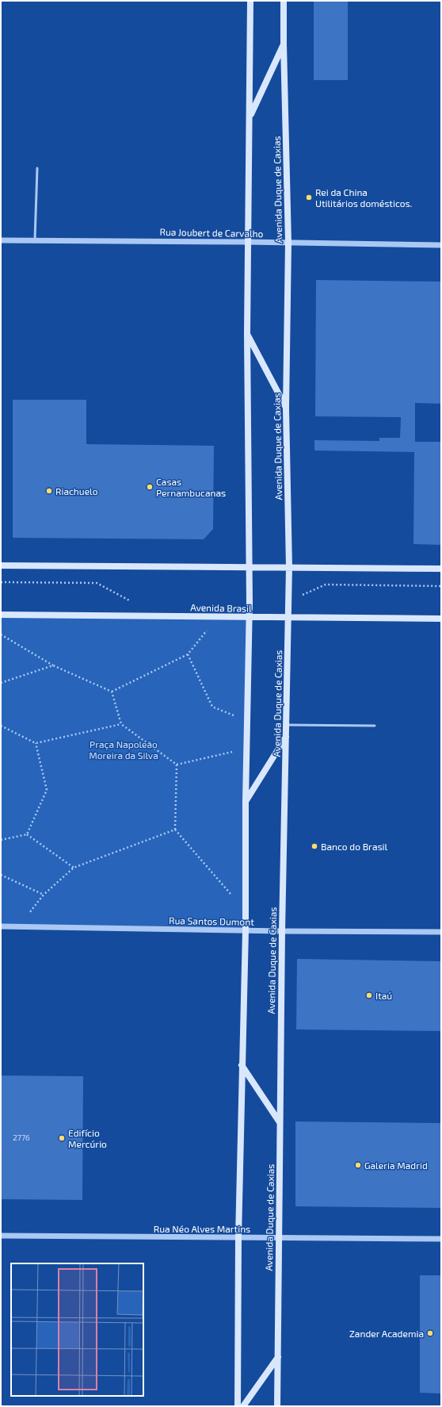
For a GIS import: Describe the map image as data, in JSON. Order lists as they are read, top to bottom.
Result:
{
  "streets": {
    "main road": ["Avenida Duque de Caxias", "Avenida Brasil"],
    "street": ["Rua Joubert de Carvalho", "Rua Santos Dumont", "Rua Néo Alves Martins"]
  },
  "crossings": [
    ["Avenida Duque de Caxias", "Rua Joubert de Carvalho"],
    ["Avenida Duque de Caxias", "Avenida Brasil"],
    ["Avenida Duque de Caxias", "Rua Santos Dumont"],
    ["Avenida Duque de Caxias", "Rua Néo Alves Martins"]
  ],
  "parks": ["Praça Napoleão Moreira da Silva"],
  "places": [
    "Rei da China Utilitários domésticos.",
    "Casas Pernambucanas",
    "Riachuelo",
    "Banco do Brasil",
    "Itaú",
    "Edifício Mercúrio",
    "Galeria Madrid",
    "Zander Academia"
  ],
  "house_numbers": ["2776"]
}
